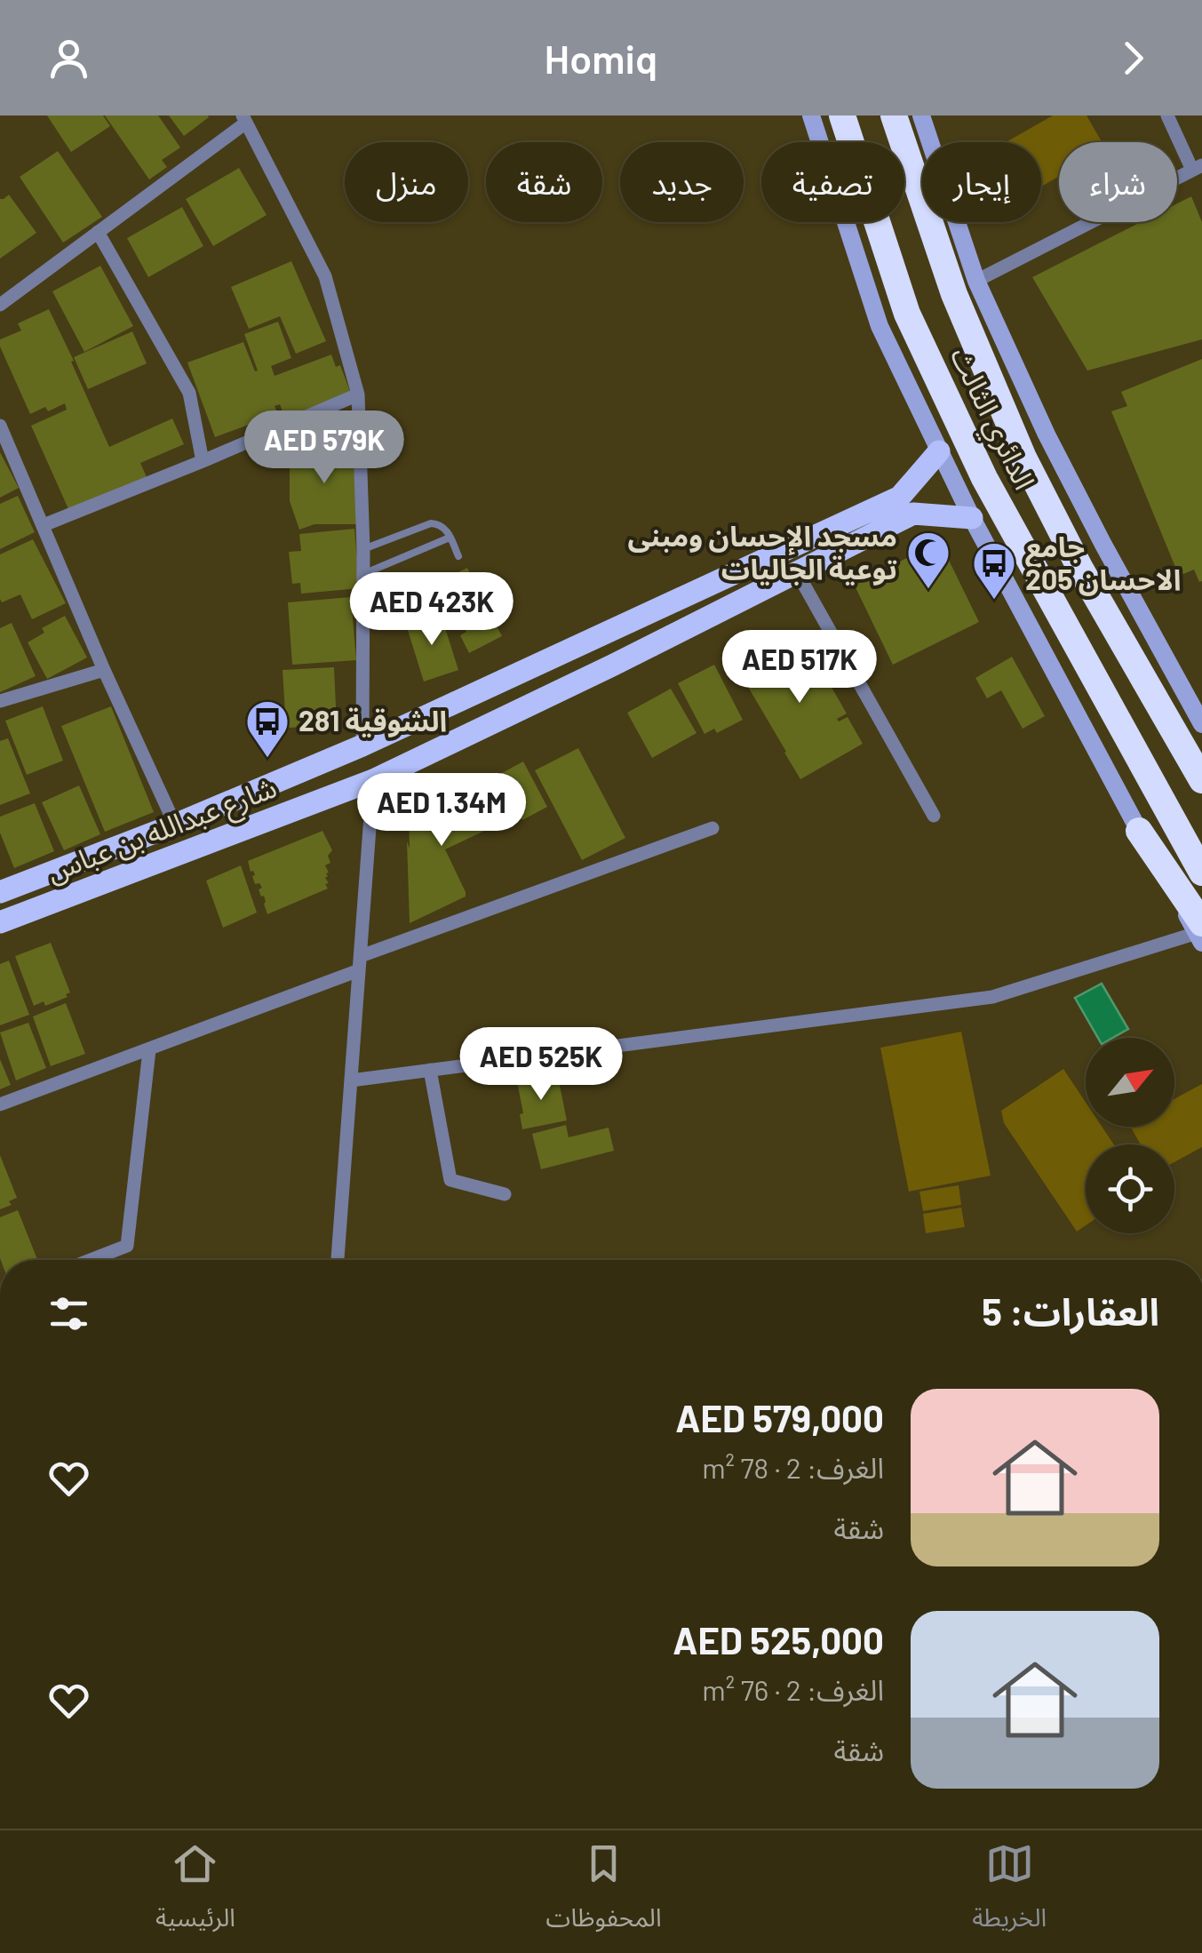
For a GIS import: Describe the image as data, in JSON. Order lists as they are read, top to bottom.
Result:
{
  "streets": {
    "highway": ["الدائري الثالث"],
    "main road": ["شارع عبدالله بن عباس"]
  },
  "places": {
    "mosque": ["مسجد الإحسان ومبنى توعية الجاليات"],
    "bus stop": ["جامع الاحسان 205", "الشوقية 281"]
  },
  "north": "top right",
  "page": {
    "header": "Homiq",
    "chip": [
      "شراء",
      "إيجار",
      "تصفية",
      "جديد",
      "شقة",
      "منزل"
    ],
    "price": [
      "AED 579K",
      "AED 423K",
      "AED 517K",
      "AED 1.34M",
      "AED 525K"
    ],
    "heading": "العقارات: 5",
    "list": [
      {
        "name": "AED 579,000",
        "note": "الغرف: 2 · 78 m² · شقة"
      },
      {
        "name": "AED 525,000",
        "note": "الغرف: 2 · 76 m² · شقة"
      }
    ],
    "tabs": ["الخريطة", "المحفوظات", "الرئيسية"]
  }
}
